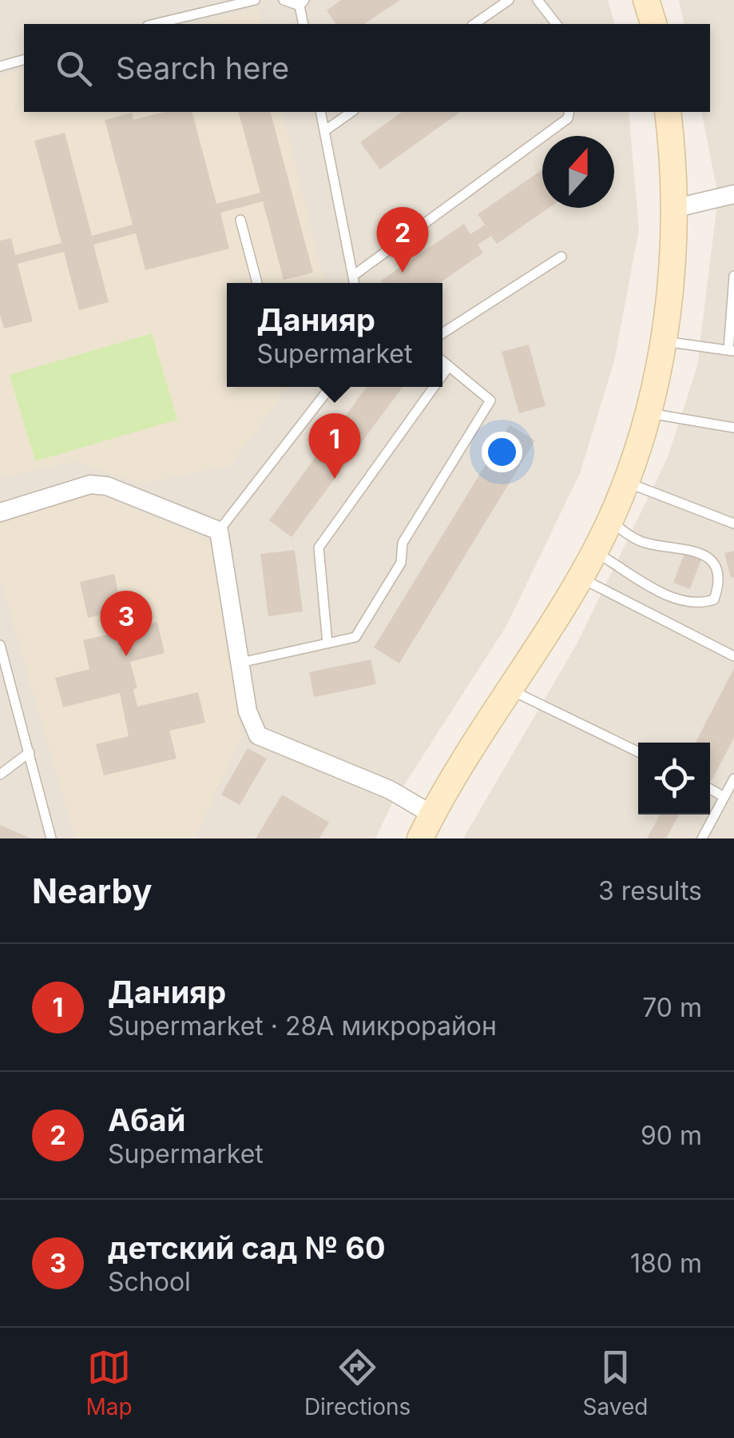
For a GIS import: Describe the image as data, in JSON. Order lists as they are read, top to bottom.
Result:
{
  "north": "top",
  "page": {
    "search": "Search here",
    "pins": ["2", "1", "3"],
    "popup": ["Данияр", "Supermarket"],
    "heading": ["Nearby", "3 results"],
    "list": [
      {
        "mark": "1",
        "name": "Данияр",
        "note": "Supermarket · 28А микрорайон",
        "value": "70 m"
      },
      {
        "mark": "2",
        "name": "Абай",
        "note": "Supermarket",
        "value": "90 m"
      },
      {
        "mark": "3",
        "name": "детский сад № 60",
        "note": "School",
        "value": "180 m"
      }
    ],
    "nav": ["Map", "Directions", "Saved"]
  }
}
